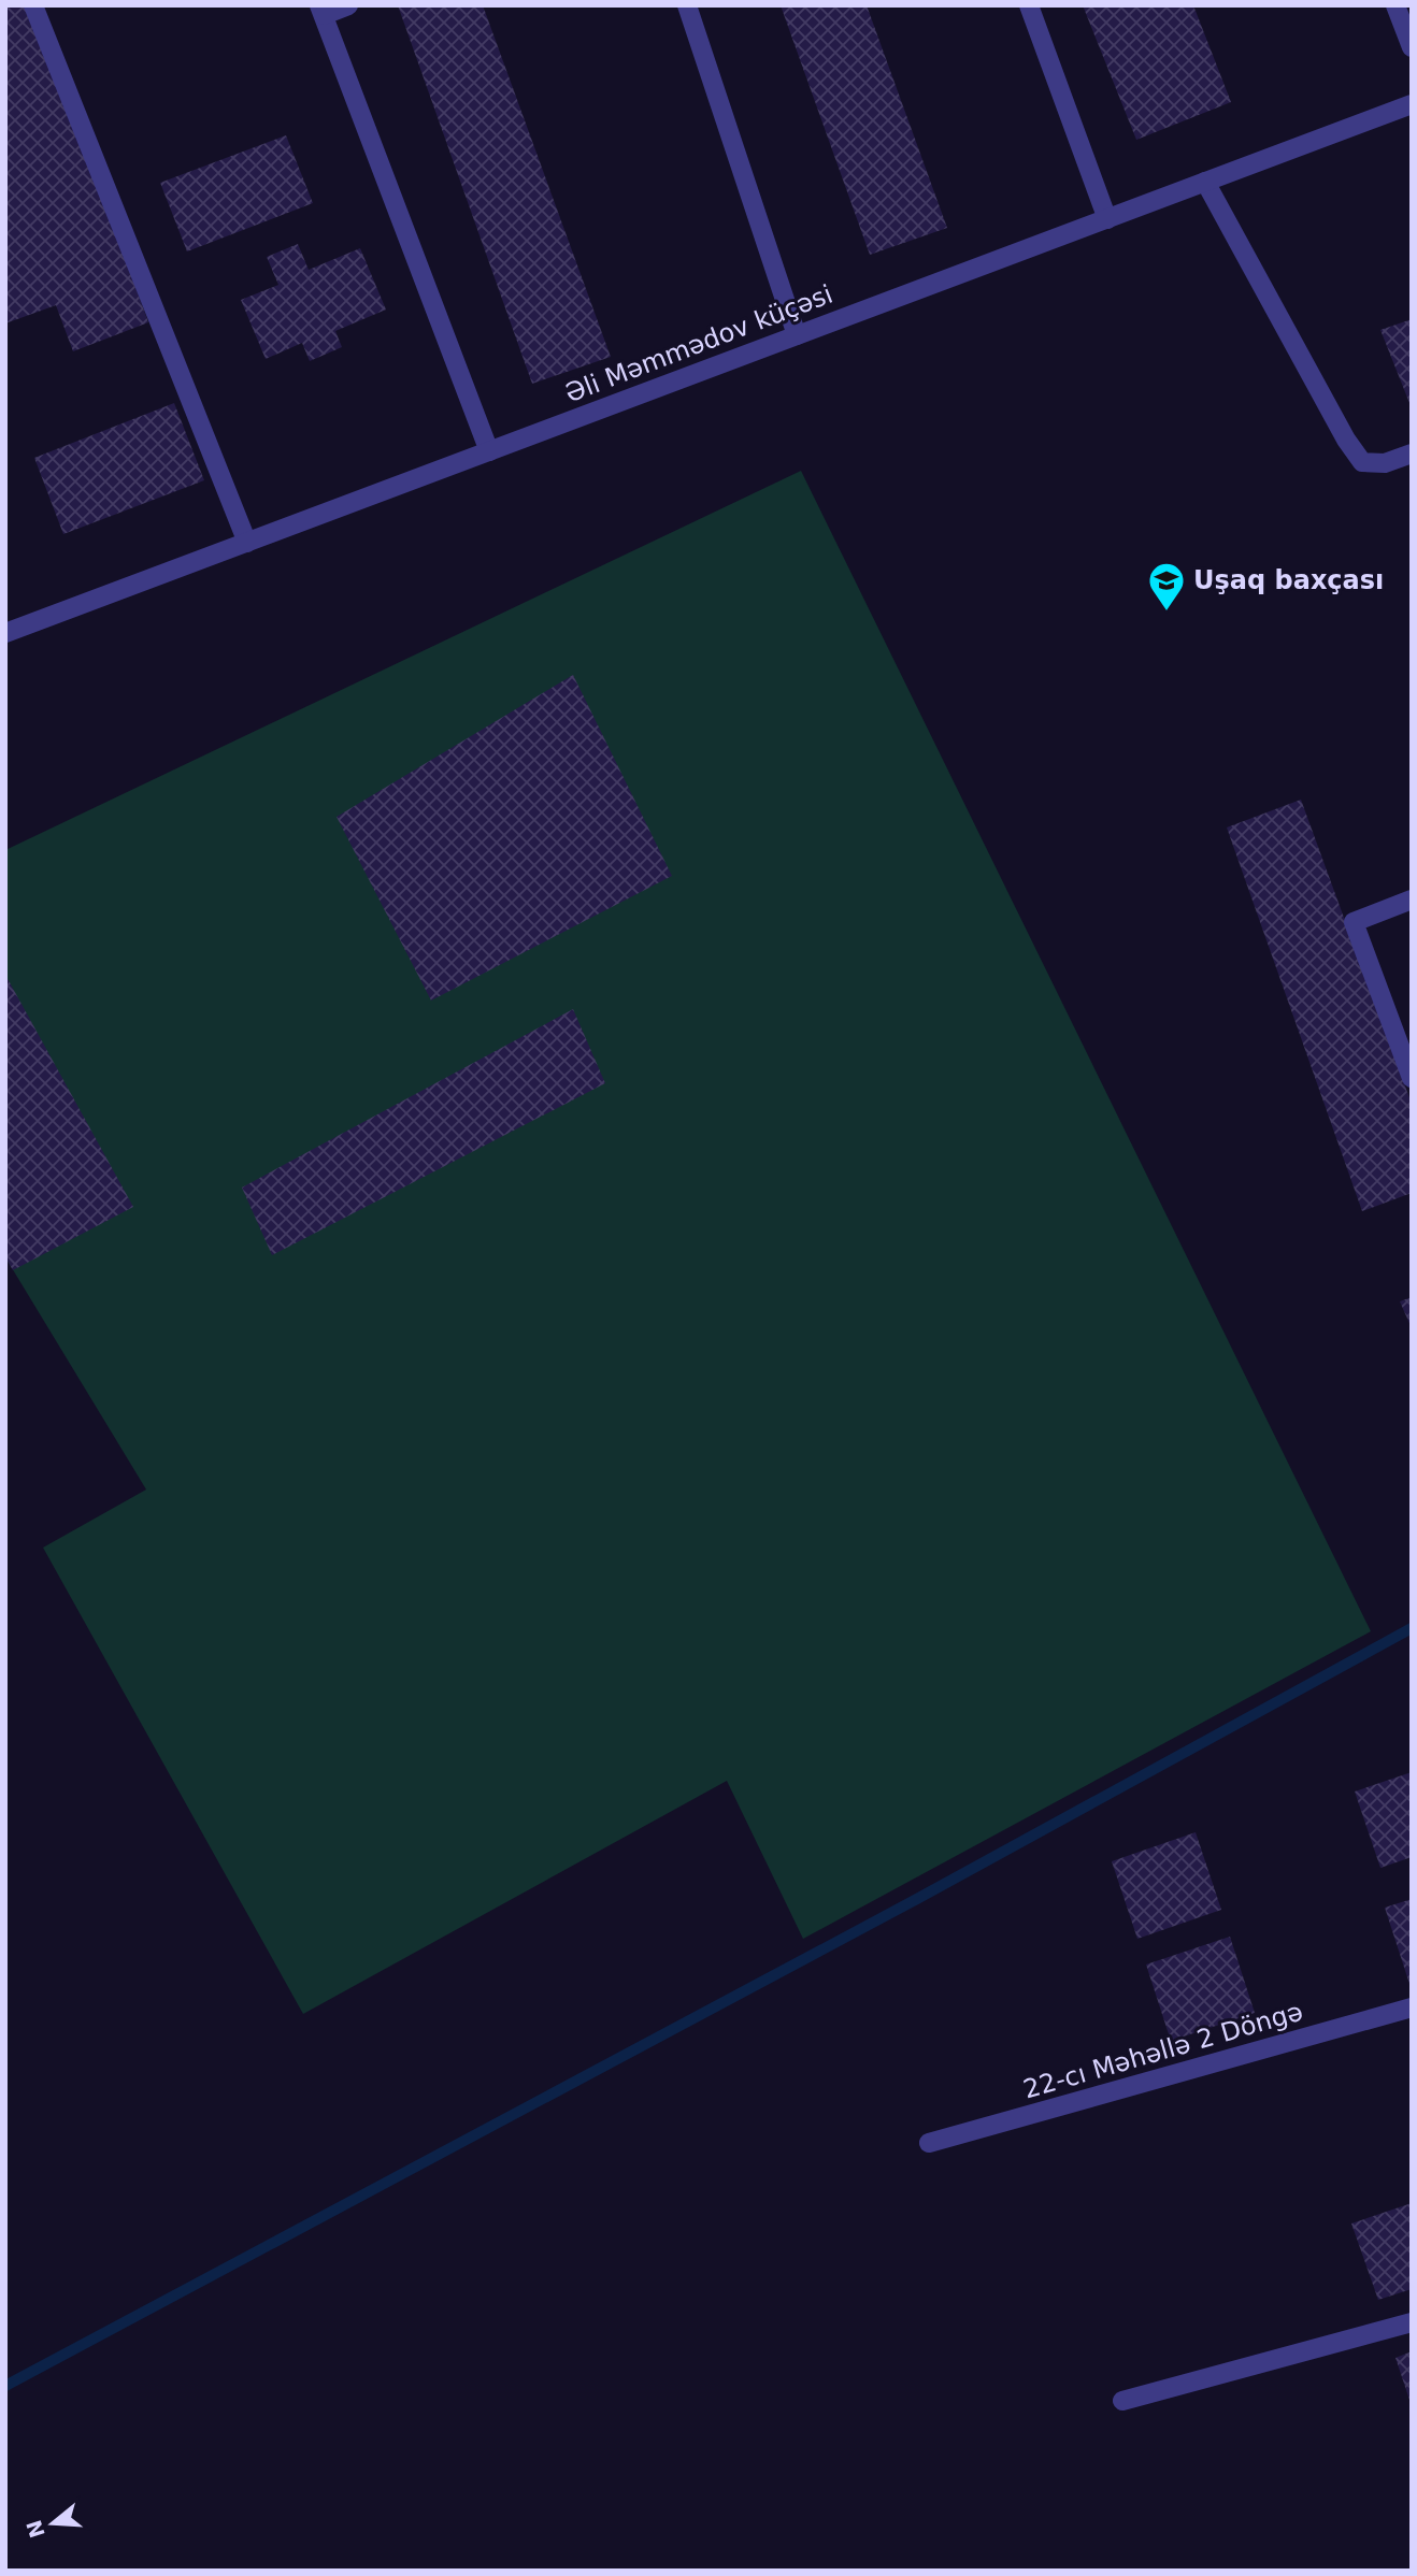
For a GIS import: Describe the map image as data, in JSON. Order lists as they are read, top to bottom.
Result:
{
  "streets": {
    "street": ["Əli Məmmədov küçəsi", "22-cı Məhəllə 2 Döngə"]
  },
  "places": {
    "school or university": ["Uşaq baxçası"]
  },
  "north": "left"
}
